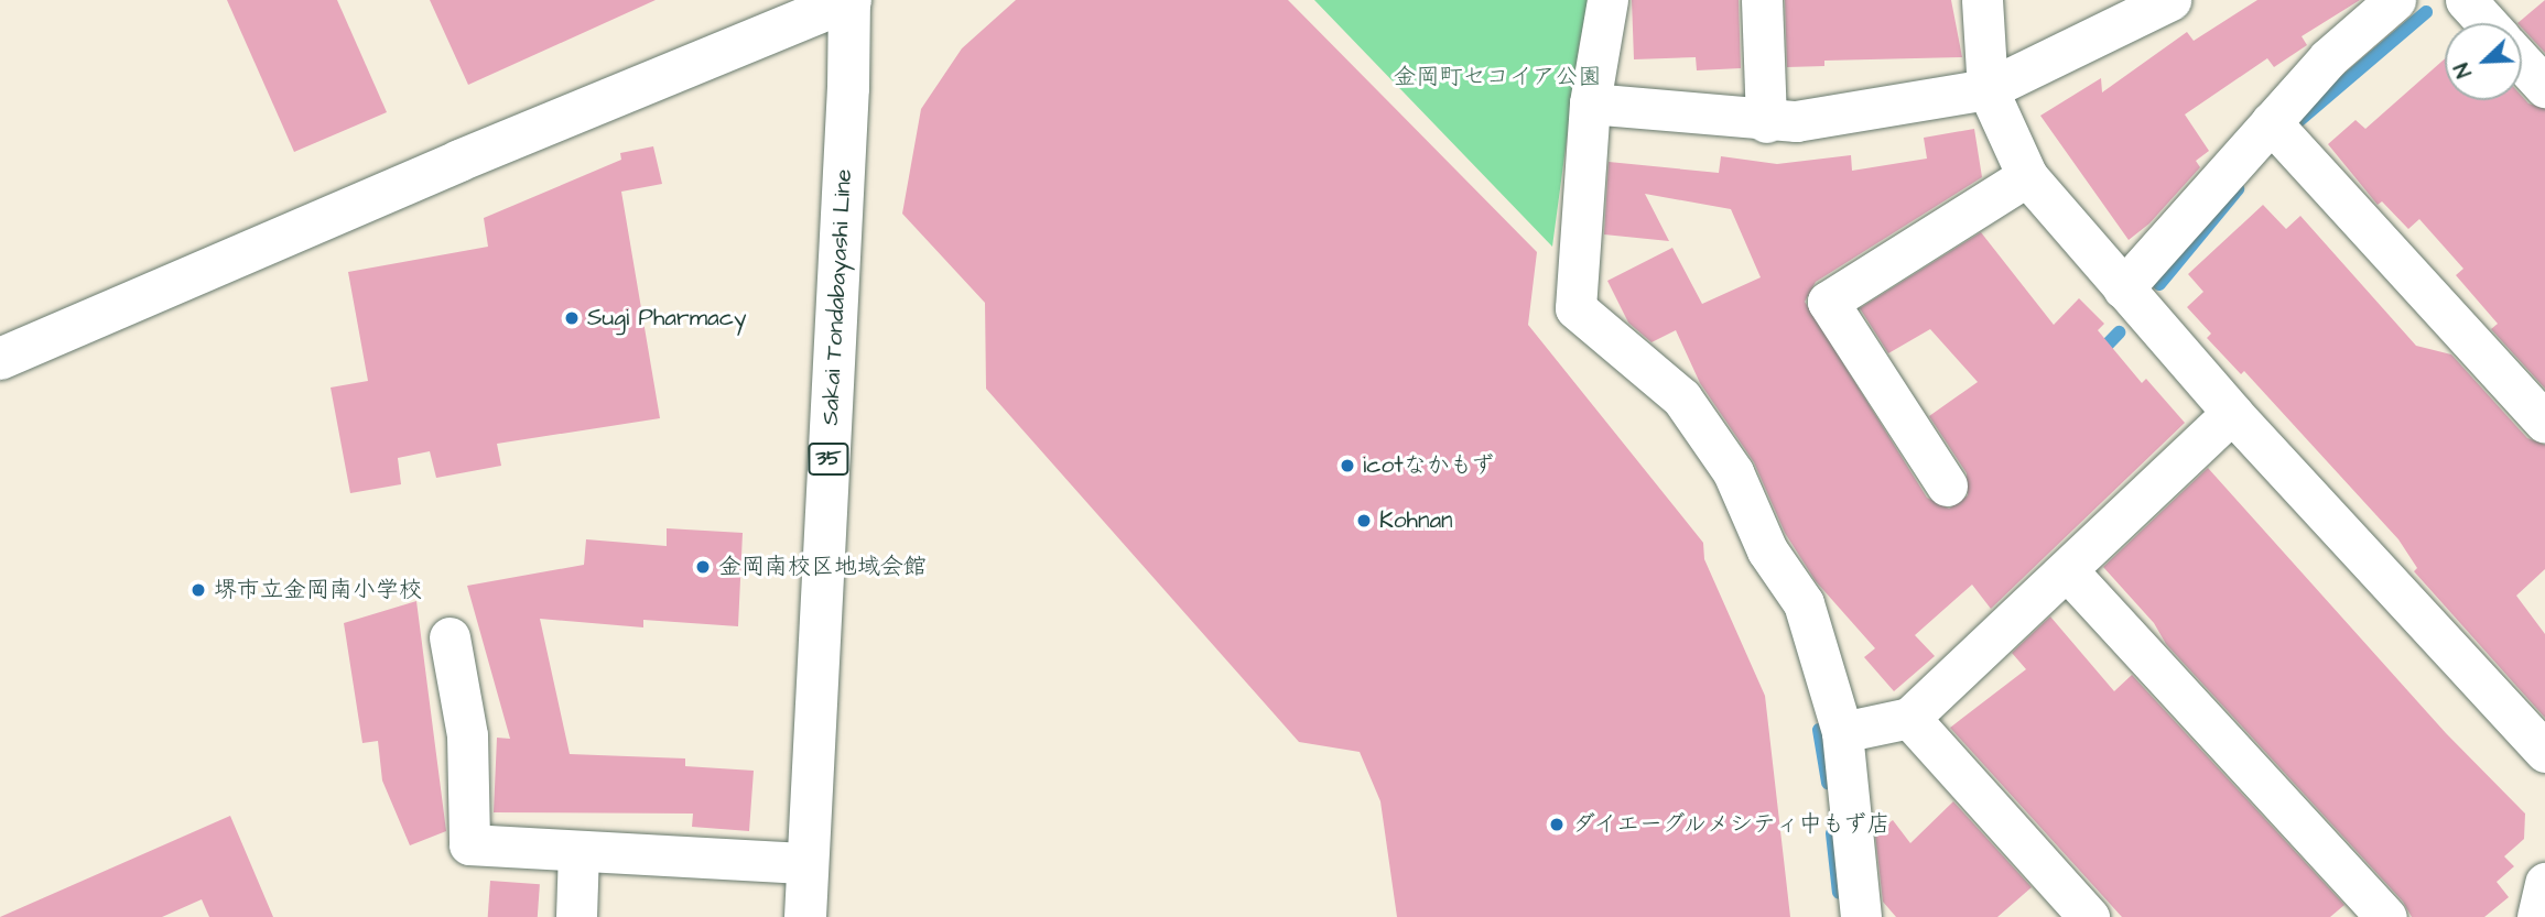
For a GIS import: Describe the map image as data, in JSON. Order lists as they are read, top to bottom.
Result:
{
  "streets": {
    "street": ["Sakai Tondabayashi Line", "35"]
  },
  "parks": ["金岡町セコイア公園"],
  "places": [
    "Sugi Pharmacy",
    "icotなかもず",
    "Kohnan",
    "金岡南校区地域会館",
    "堺市立金岡南小学校",
    "ダイエーグルメシティ中もず店"
  ],
  "north": "bottom left"
}
